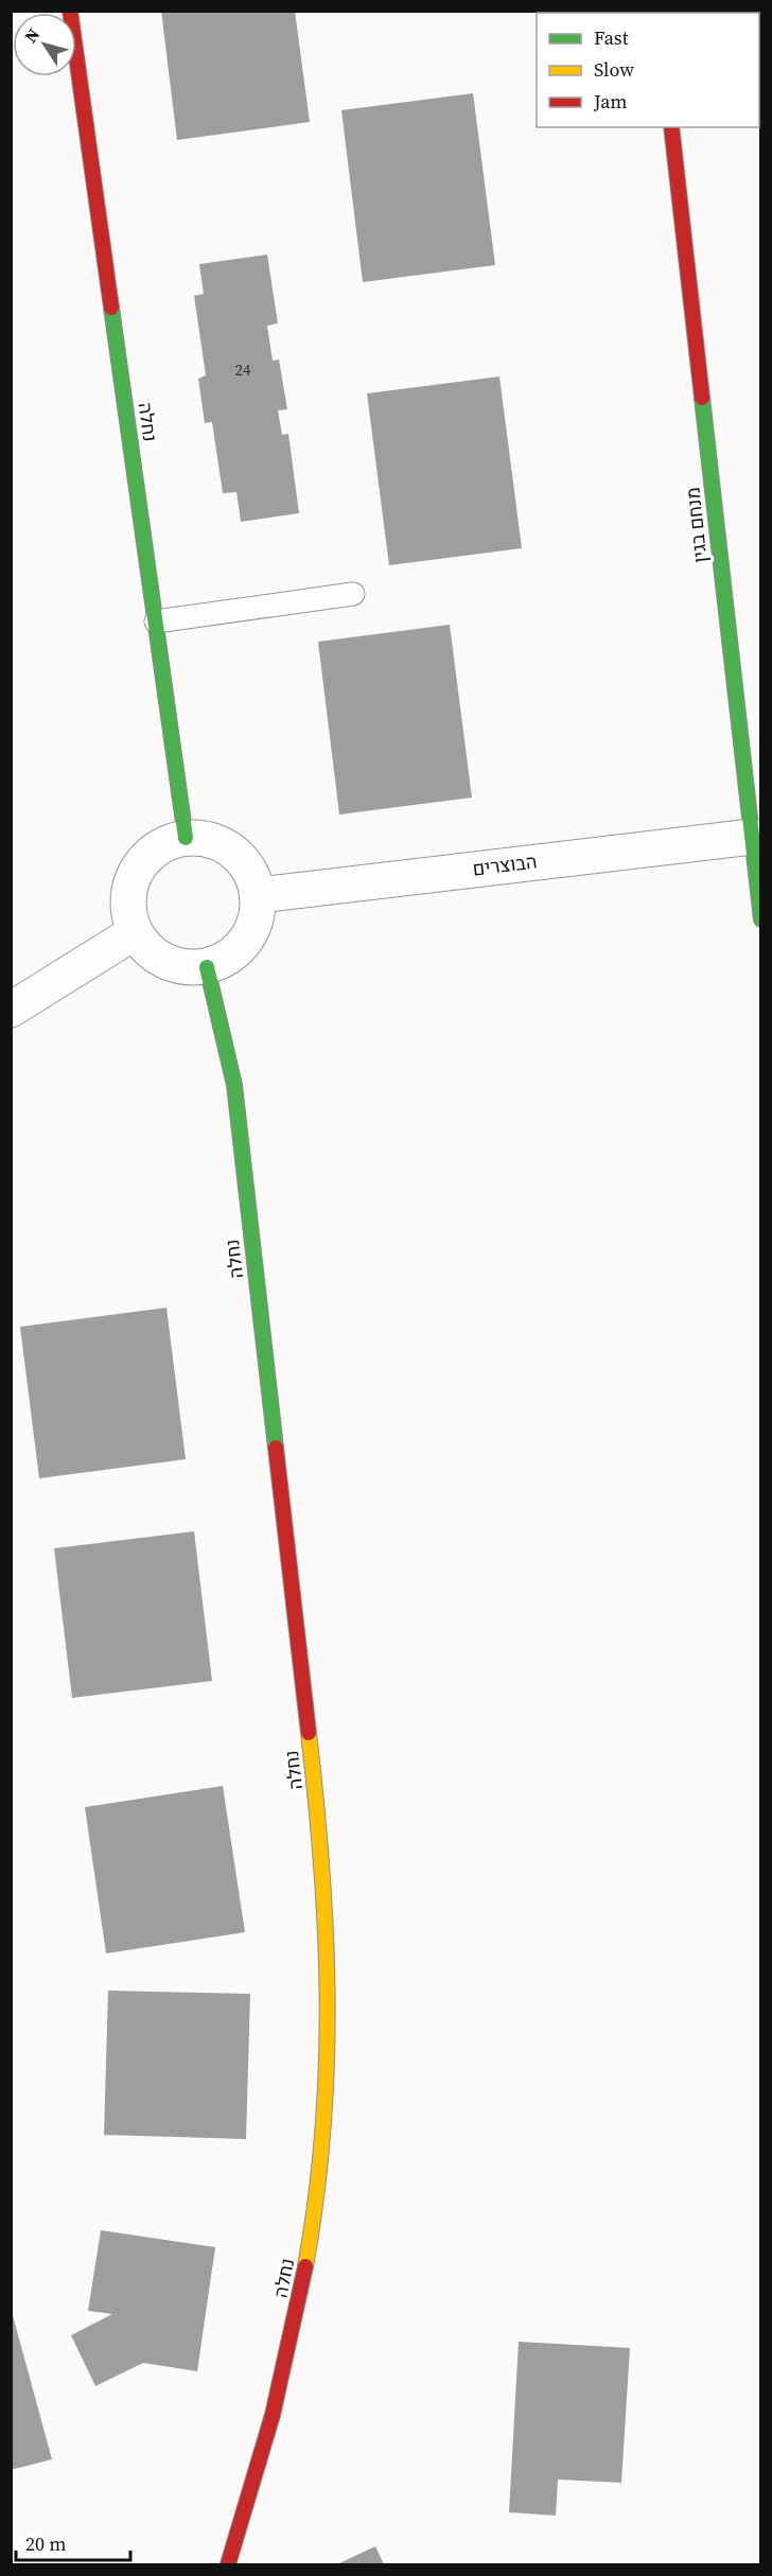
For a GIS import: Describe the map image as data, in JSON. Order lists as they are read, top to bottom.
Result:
{
  "streets": {
    "street": ["נחלה", "מנחם בגין", "הבוצרים"]
  },
  "crossings": [
    ["נחלה", "הבוצרים"],
    ["מנחם בגין", "הבוצרים"]
  ],
  "house_numbers": ["24"],
  "legend": ["Fast", "Slow", "Jam"],
  "scale_bar": "20 m",
  "north": "top left"
}
